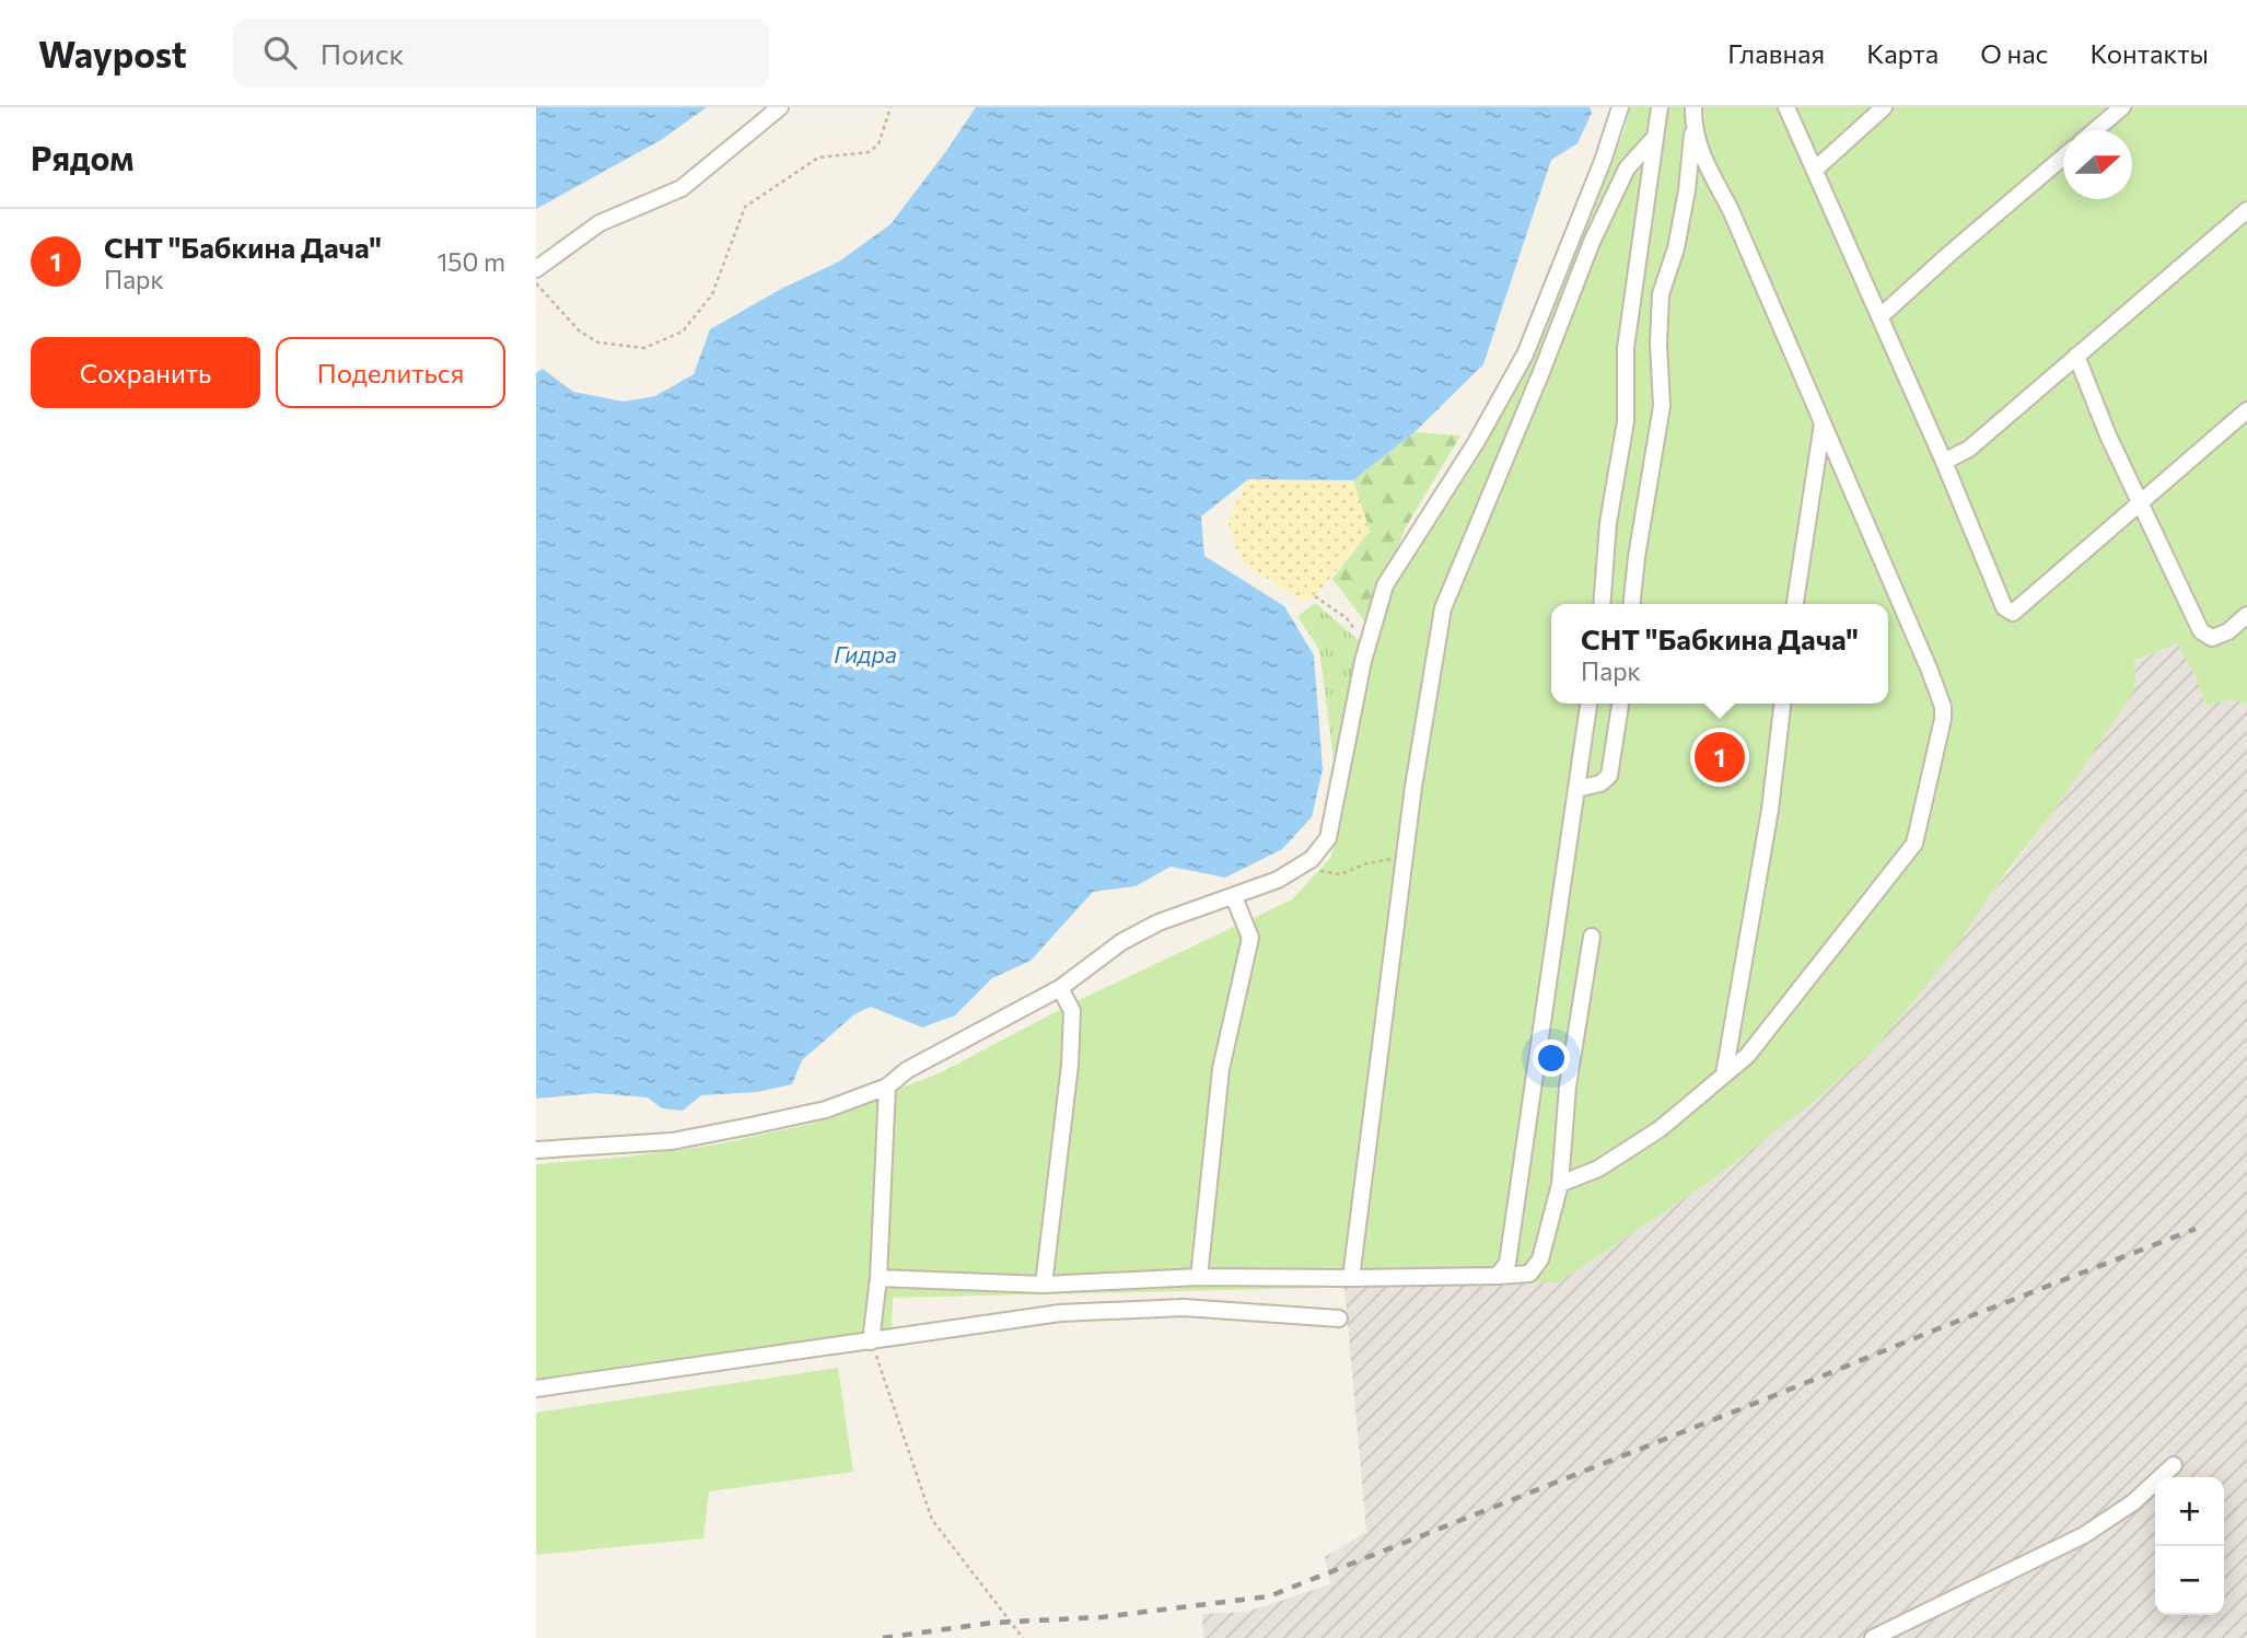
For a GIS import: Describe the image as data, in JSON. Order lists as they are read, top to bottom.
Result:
{
  "water": ["Гидра"],
  "north": "right",
  "page": {
    "header": "Waypost",
    "search": "Поиск",
    "nav": [
      "Главная",
      "Карта",
      "О нас",
      "Контакты"
    ],
    "heading": "Рядом",
    "list": [
      {
        "mark": "1",
        "name": "СНТ \"Бабкина Дача\"",
        "note": "Парк",
        "value": "150 m"
      }
    ],
    "buttons": ["Сохранить", "Поделиться"],
    "popup": ["СНТ \"Бабкина Дача\"", "Парк"],
    "pins": "1",
    "map_buttons": ["+", "−"]
  }
}
